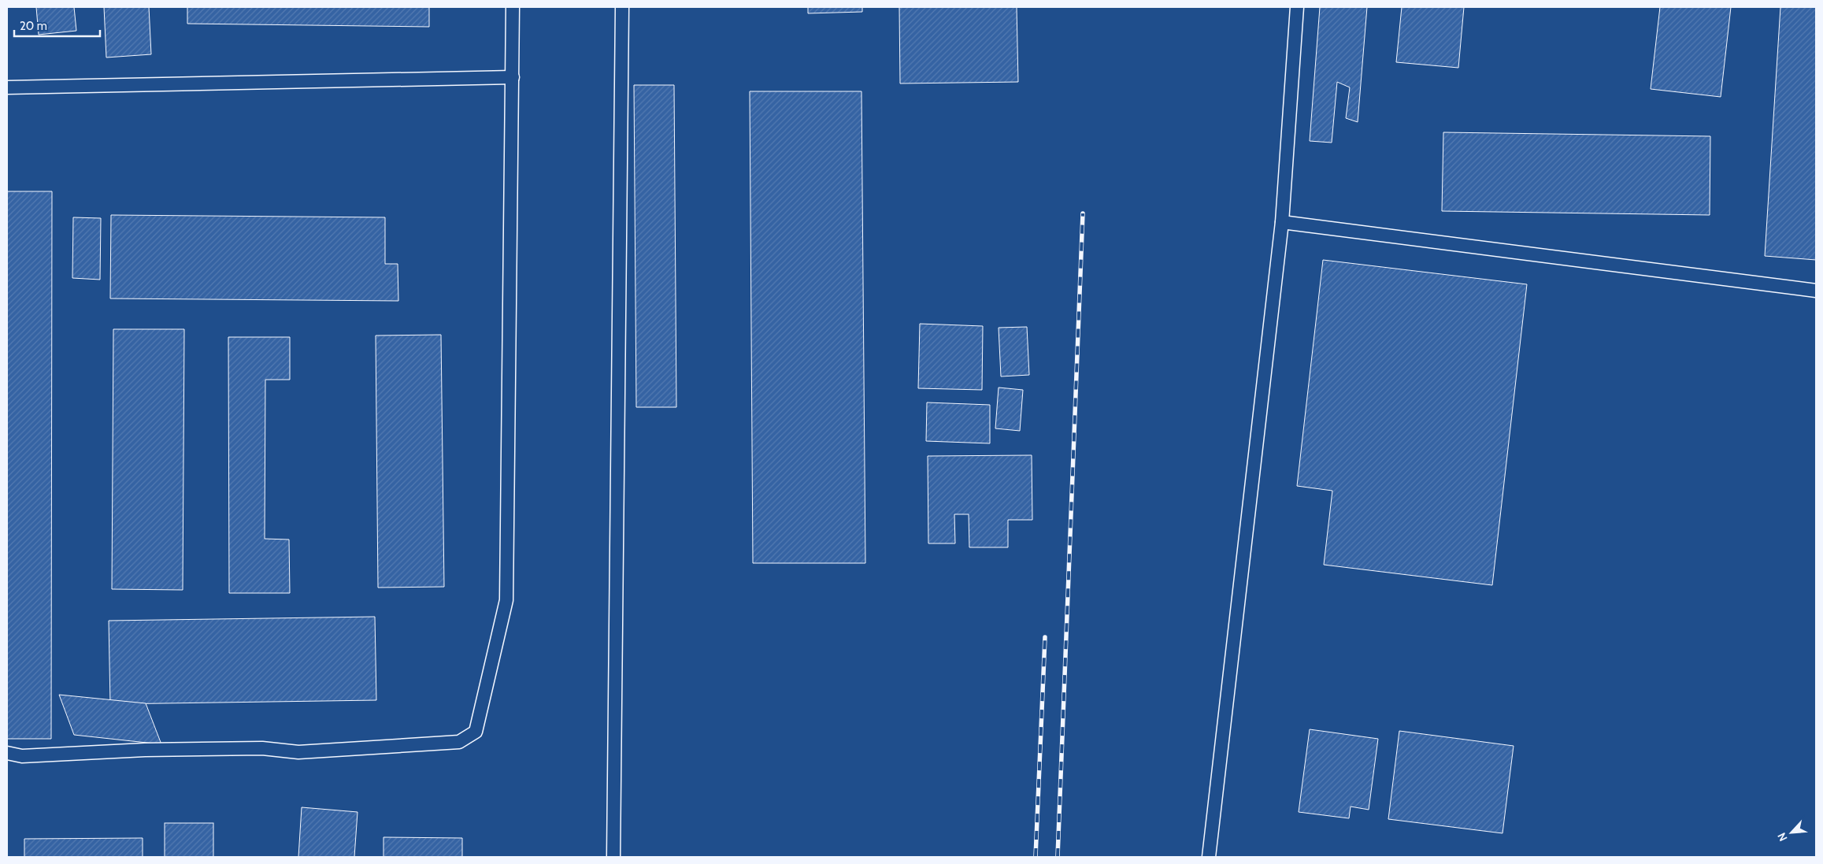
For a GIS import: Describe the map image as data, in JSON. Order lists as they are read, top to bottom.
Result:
{
  "scale_bar": "20 m",
  "north": "bottom left"
}
